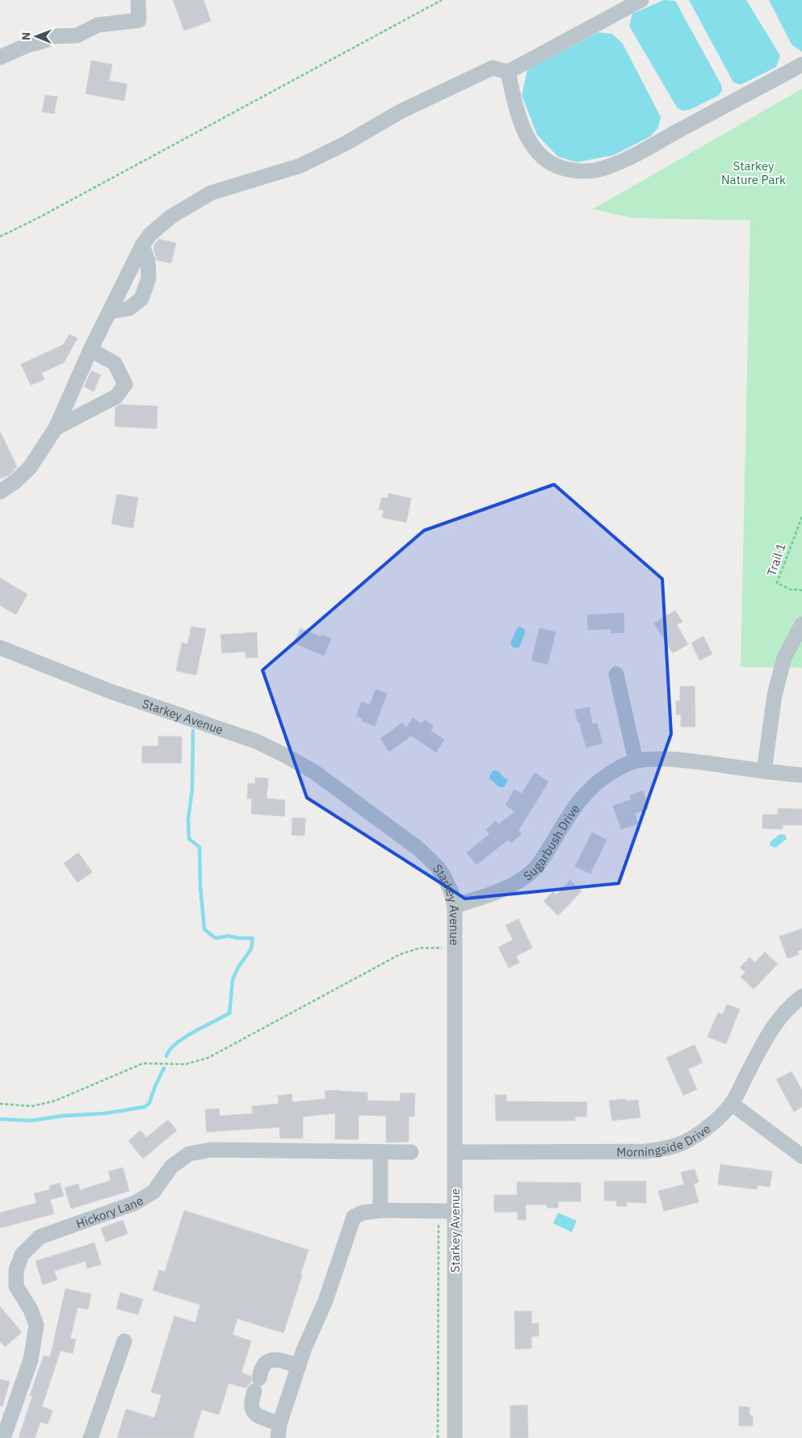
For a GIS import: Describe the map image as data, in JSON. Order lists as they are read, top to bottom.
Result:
{
  "streets": {
    "street": [
      "Starkey Avenue",
      "Sugarbush Drive",
      "Morningside Drive",
      "Hickory Lane"
    ],
    "path": ["Trail 1"]
  },
  "crossings": [
    ["Starkey Avenue", "Sugarbush Drive"],
    ["Starkey Avenue", "Morningside Drive"]
  ],
  "parks": ["Starkey Nature Park"],
  "north": "left"
}
